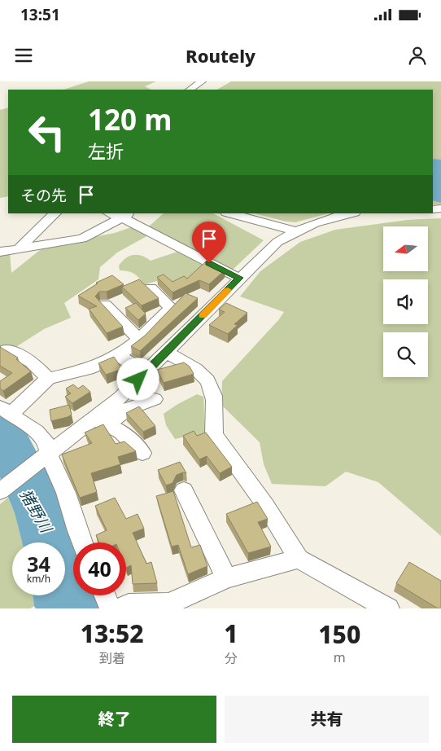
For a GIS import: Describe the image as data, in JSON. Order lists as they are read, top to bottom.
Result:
{
  "water": ["猪野川"],
  "north": "left",
  "page": {
    "status": "13:51",
    "header": "Routely",
    "turn": ["120 m", "左折"],
    "then": "その先",
    "speed": "34 km/h",
    "limit": "40",
    "eta": [
      "13:52",
      "到着",
      "1",
      "分",
      "150",
      "m"
    ],
    "buttons": ["終了", "共有"]
  }
}
